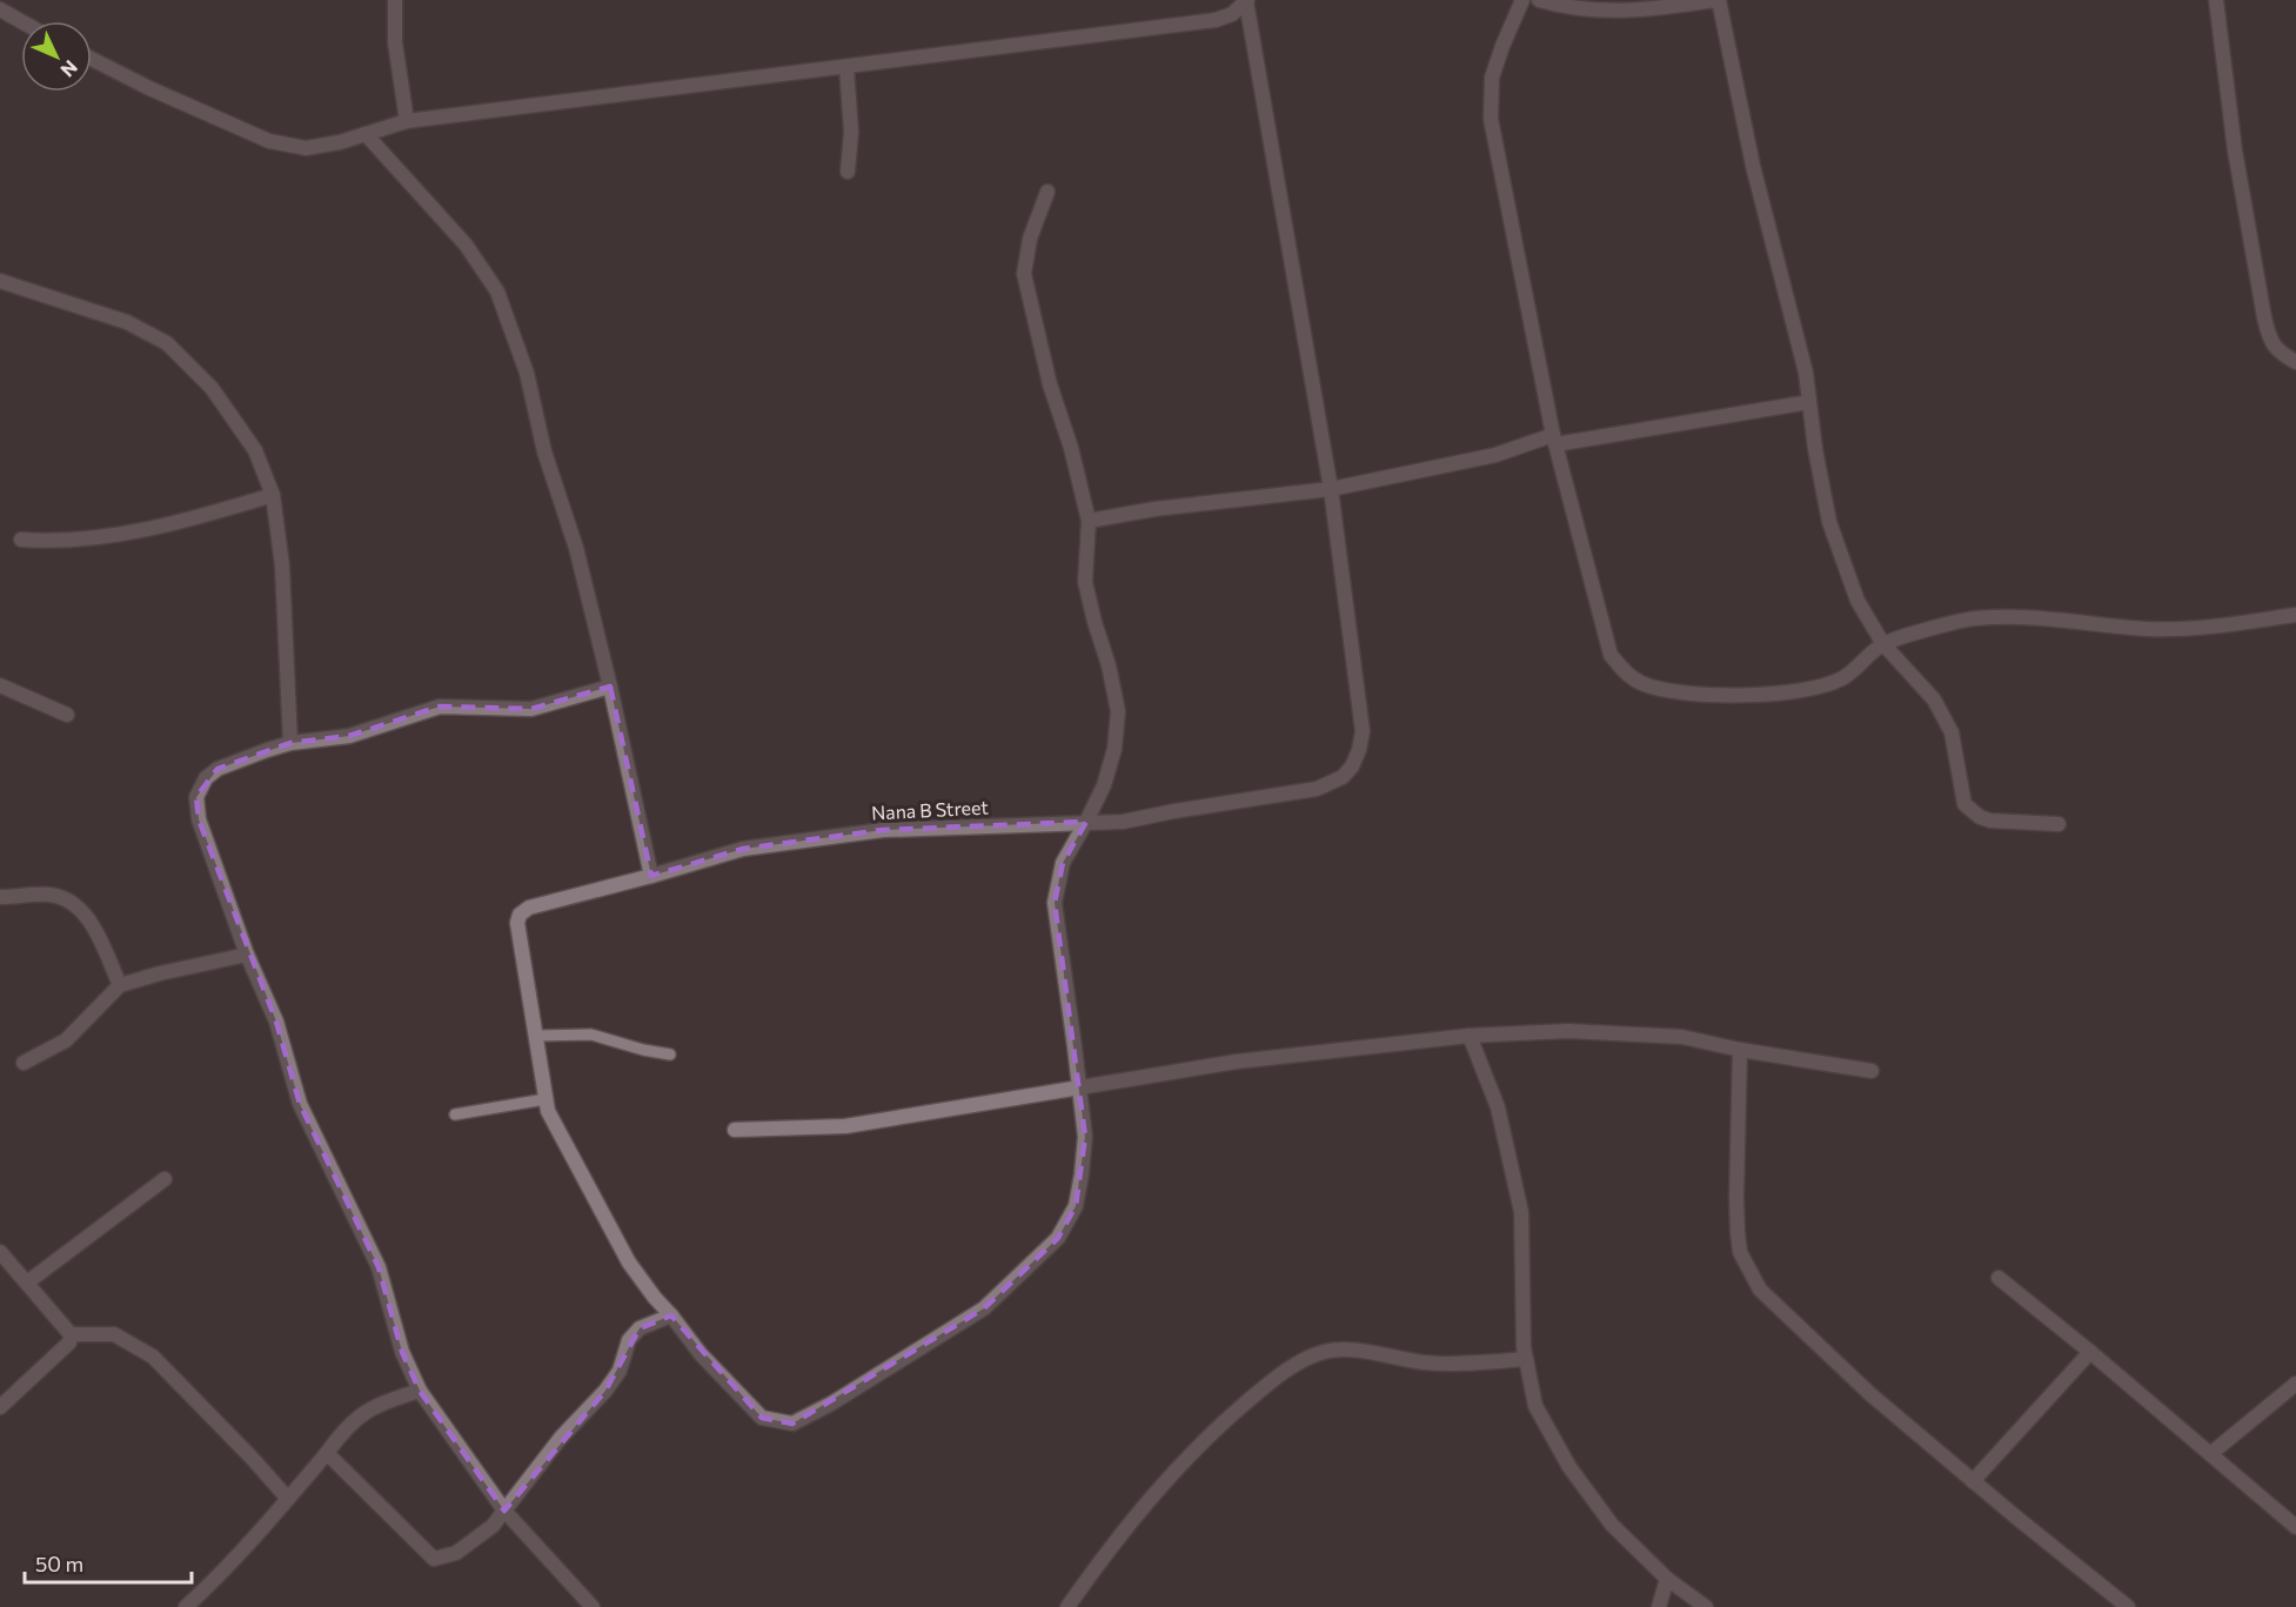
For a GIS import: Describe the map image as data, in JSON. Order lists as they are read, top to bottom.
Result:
{
  "streets": {
    "street": ["Nana B Street"]
  },
  "scale_bar": "50 m",
  "north": "bottom right"
}
